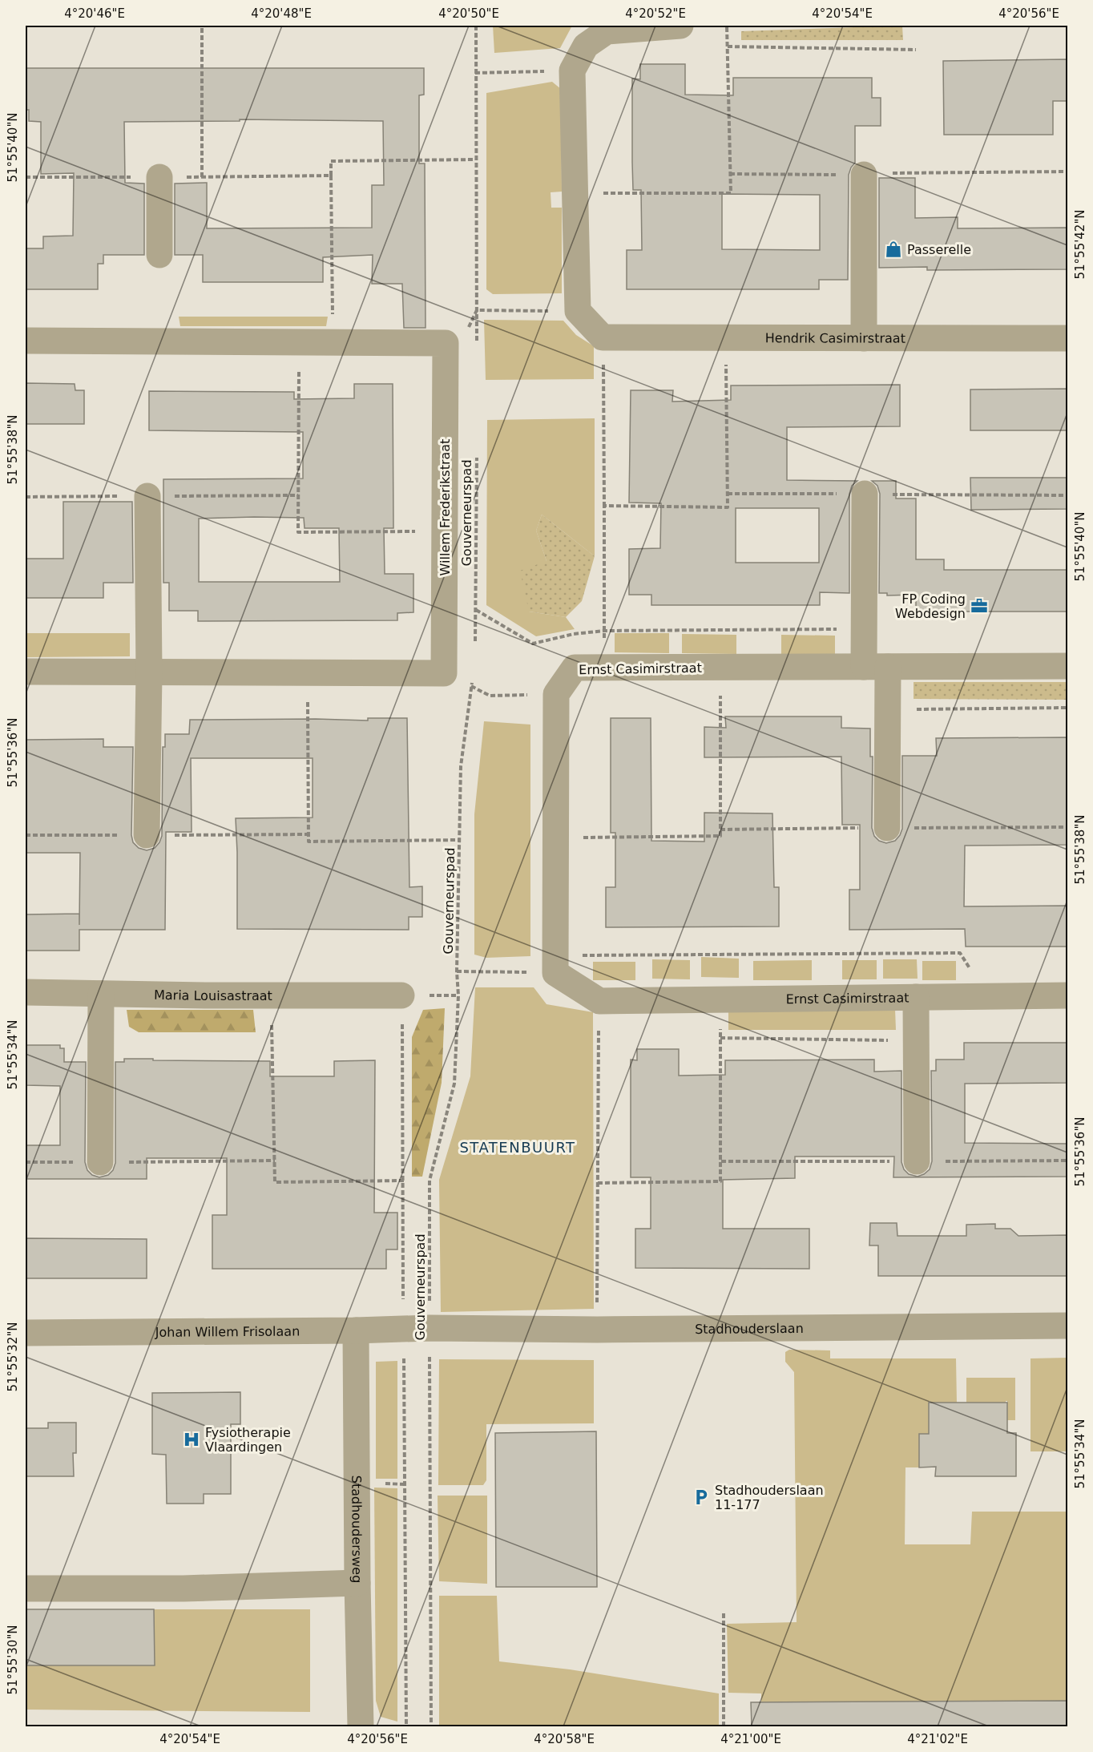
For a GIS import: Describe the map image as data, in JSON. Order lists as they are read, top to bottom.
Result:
{
  "streets": {
    "street": [
      "Hendrik Casimirstraat",
      "Willem Frederikstraat",
      "Ernst Casimirstraat",
      "Maria Louisastraat",
      "Stadhouderslaan",
      "Johan Willem Frisolaan",
      "Stadhoudersweg"
    ],
    "path": ["Gouverneurspad"]
  },
  "crossings": [
    ["Gouverneurspad", "Stadhouderslaan"],
    ["Gouverneurspad", "Johan Willem Frisolaan"],
    ["Stadhouderslaan", "Johan Willem Frisolaan"],
    ["Johan Willem Frisolaan", "Stadhoudersweg"]
  ],
  "districts": ["STATENBUURT"],
  "places": {
    "shop": ["Passerelle"],
    "office": ["FP Coding Webdesign"],
    "hospital": ["Fysiotherapie Vlaardingen"],
    "parking": ["Stadhouderslaan 11-177"]
  },
  "coordinates": [
    "4°20'46\"E",
    "4°20'48\"E",
    "4°20'50\"E",
    "4°20'52\"E",
    "4°20'54\"E",
    "4°20'56\"E",
    "51°55'40\"N",
    "51°55'42\"N",
    "51°55'38\"N",
    "51°55'36\"N",
    "51°55'34\"N",
    "51°55'32\"N",
    "51°55'30\"N",
    "4°20'58\"E",
    "4°21'00\"E",
    "4°21'02\"E"
  ]
}
